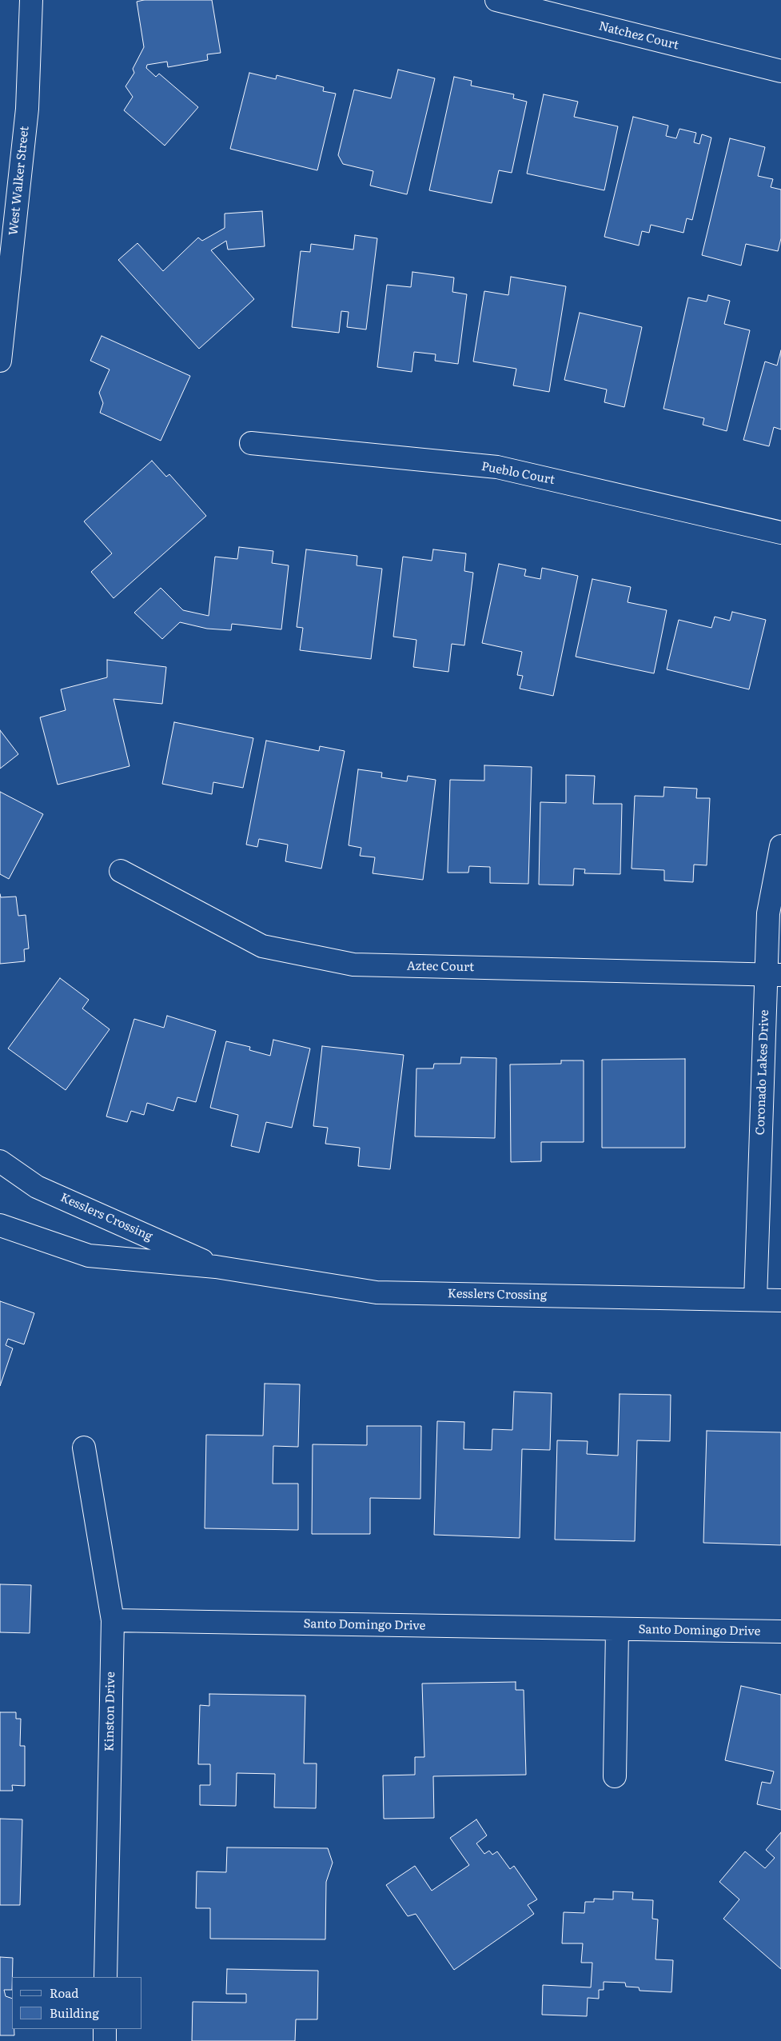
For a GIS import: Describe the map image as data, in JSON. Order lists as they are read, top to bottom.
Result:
{
  "streets": {
    "street": [
      "Natchez Court",
      "West Walker Street",
      "Pueblo Court",
      "Aztec Court",
      "Coronado Lakes Drive",
      "Kesslers Crossing",
      "Santo Domingo Drive",
      "Kinston Drive"
    ]
  },
  "crossings": [
    ["Aztec Court", "Coronado Lakes Drive"],
    ["Coronado Lakes Drive", "Kesslers Crossing"],
    ["Santo Domingo Drive", "Kinston Drive"]
  ],
  "legend": ["Road", "Building"]
}
